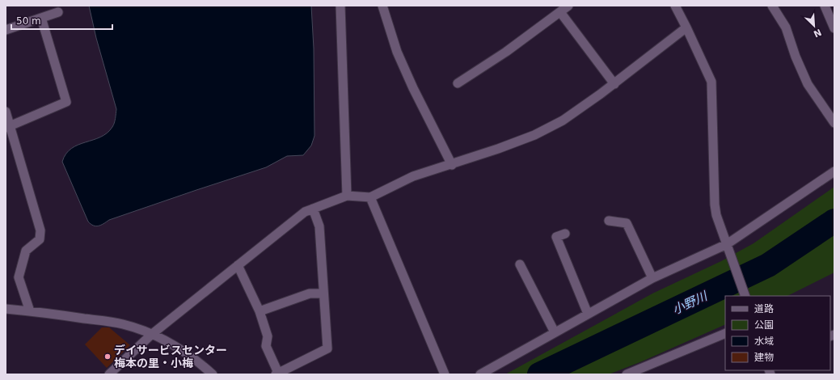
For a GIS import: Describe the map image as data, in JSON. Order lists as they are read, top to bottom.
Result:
{
  "water": ["小野川"],
  "places": ["デイサービスセンター 梅本の里・小梅"],
  "legend": [
    "道路",
    "公園",
    "水域",
    "建物"
  ],
  "scale_bar": "50 m",
  "north": "bottom right"
}
